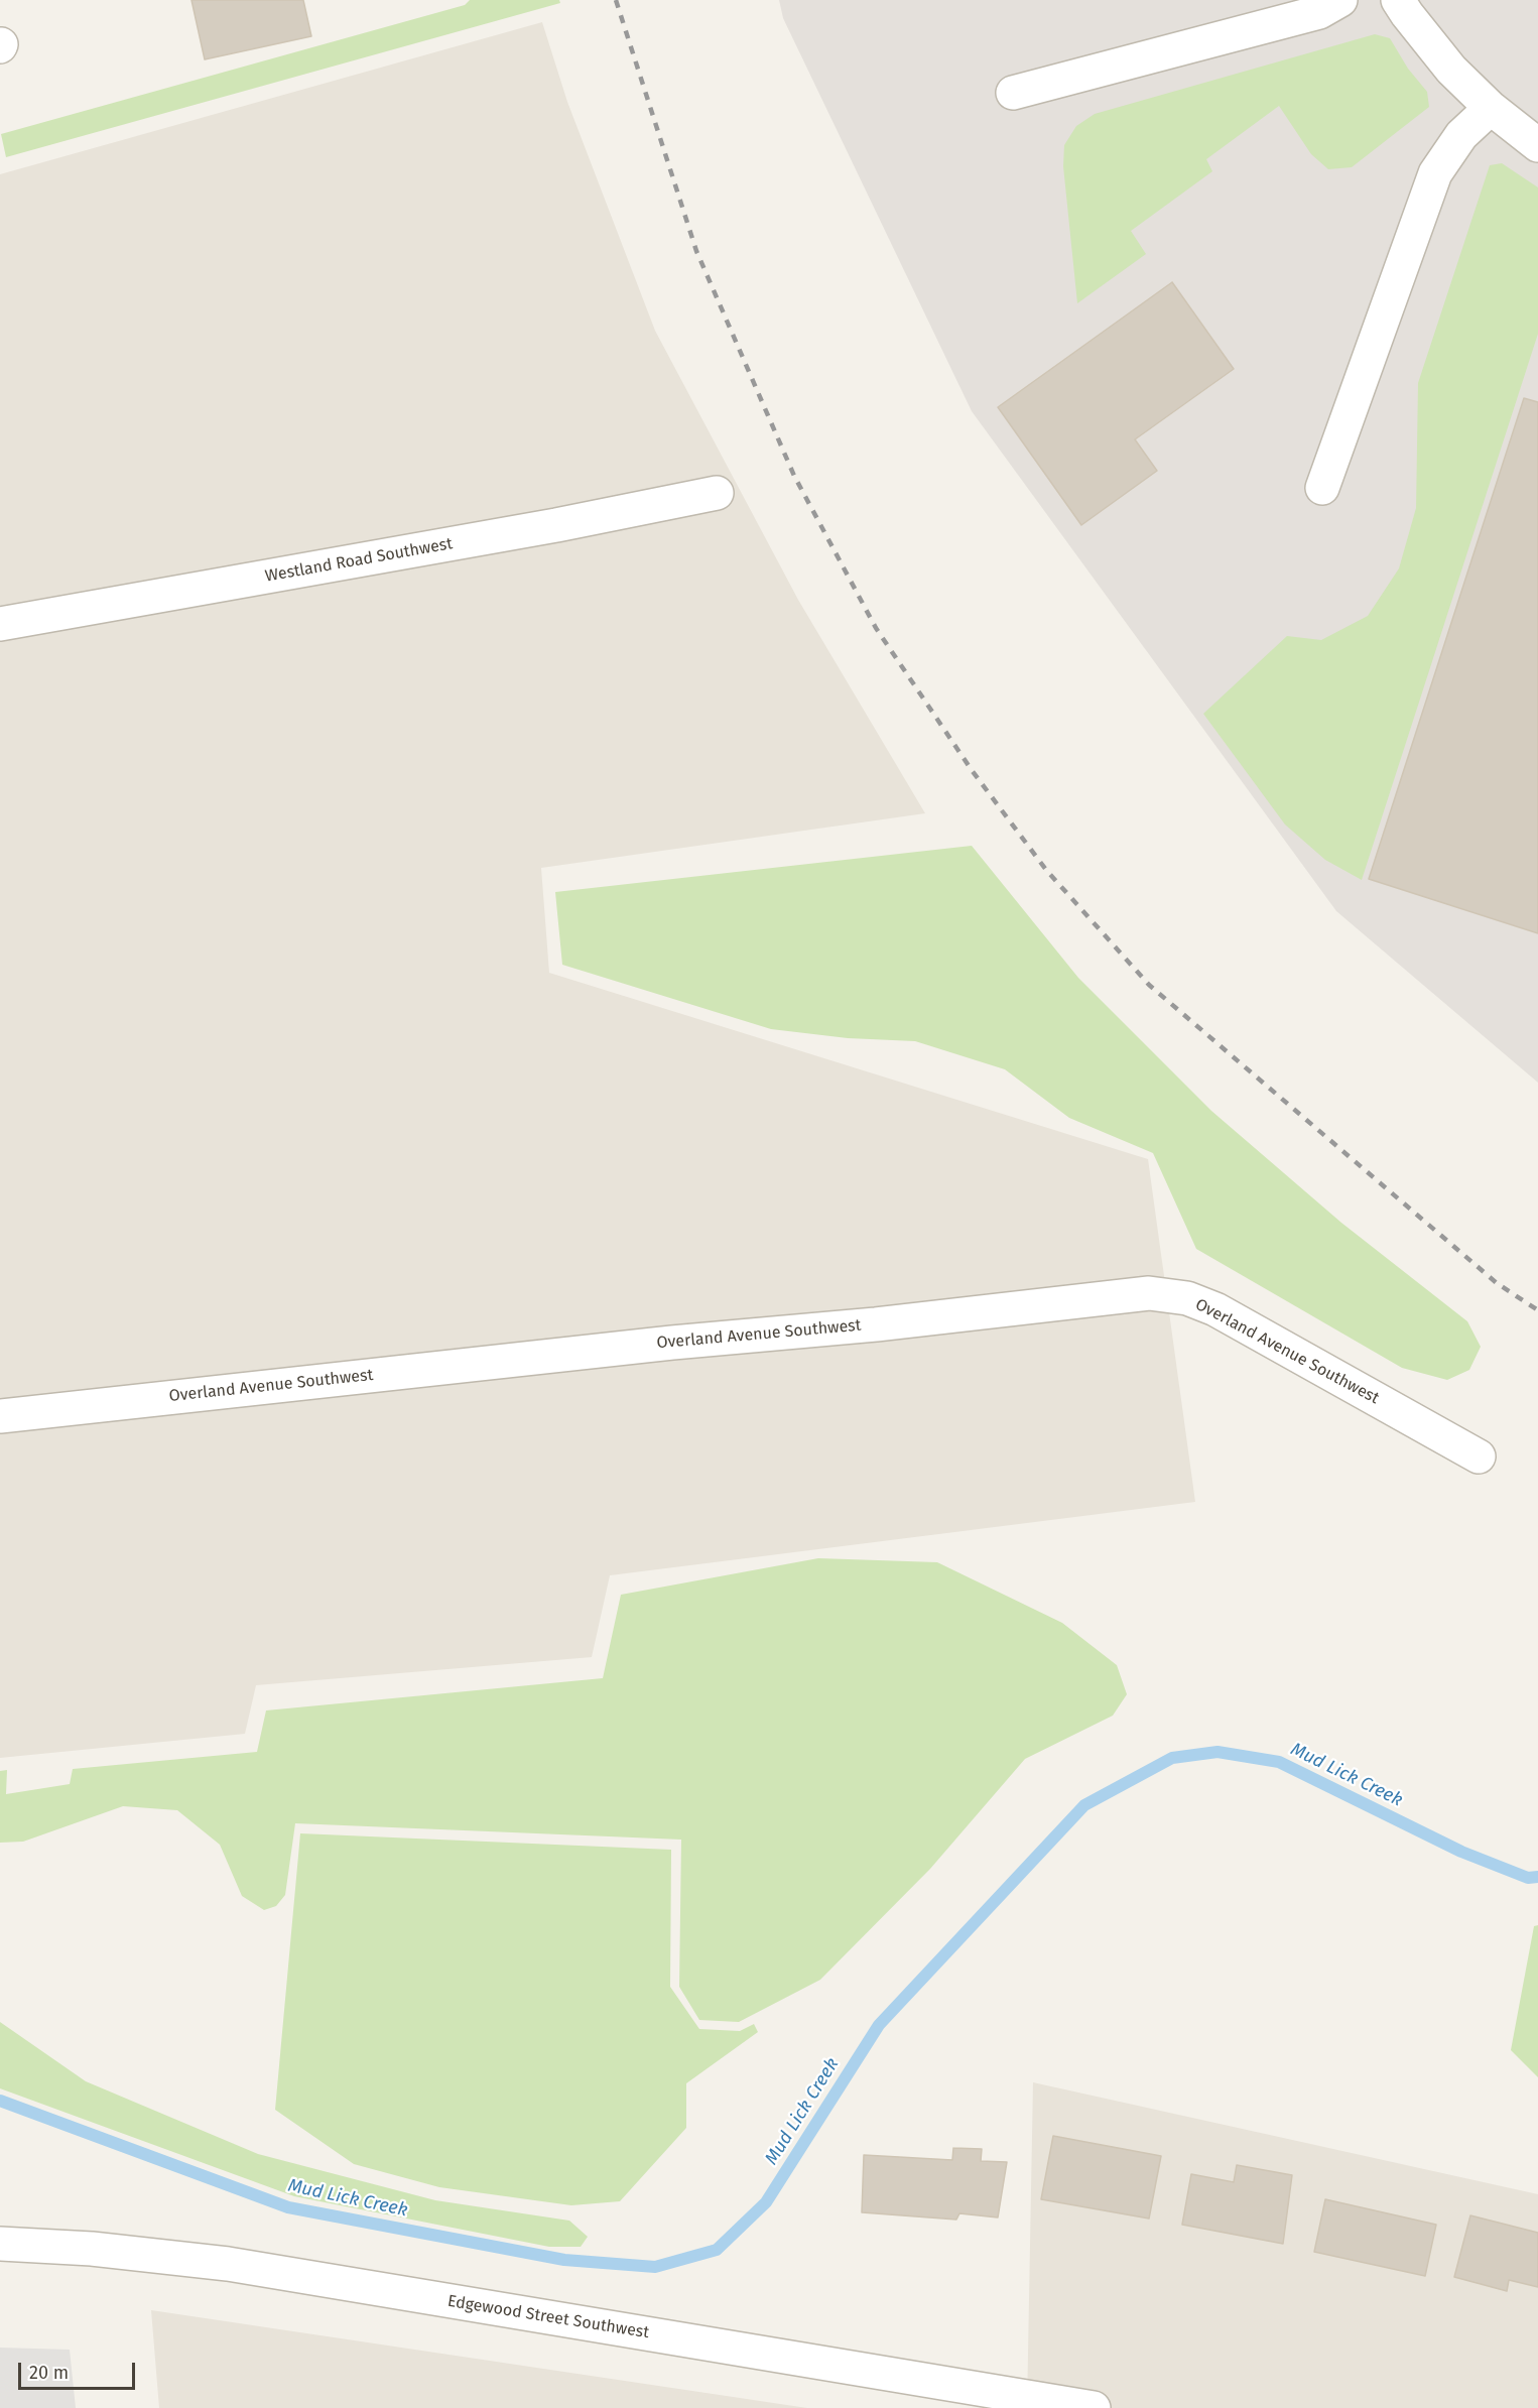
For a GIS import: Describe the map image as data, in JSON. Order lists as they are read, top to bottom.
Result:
{
  "streets": {
    "street": ["Westland Road Southwest", "Overland Avenue Southwest", "Edgewood Street Southwest"]
  },
  "water": ["Mud Lick Creek"],
  "scale_bar": "20 m"
}
